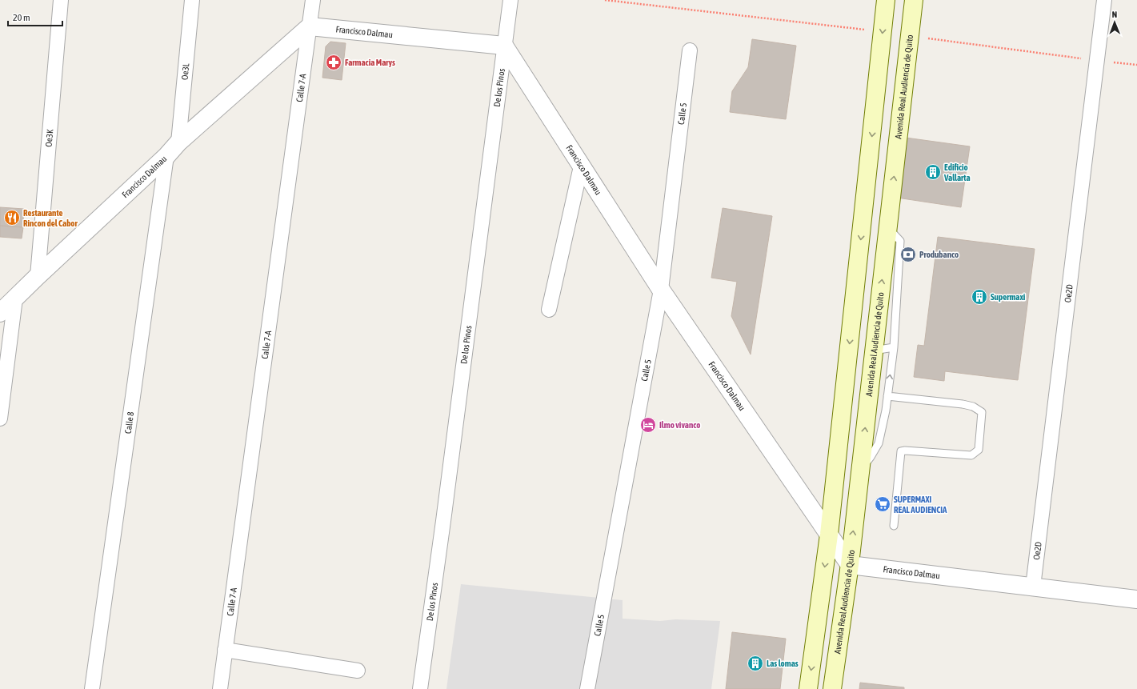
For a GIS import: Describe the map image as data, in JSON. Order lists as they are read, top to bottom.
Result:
{
  "streets": {
    "main road": ["Avenida Real Audiencia de Quito"],
    "street": [
      "Francisco Dalmau",
      "Oe3L",
      "Calle 7-A",
      "De los Pinos",
      "Calle 5",
      "Oe3K",
      "Oe2D",
      "Calle 8"
    ]
  },
  "crossings": [
    ["Francisco Dalmau", "Oe3L"],
    ["Francisco Dalmau", "Calle 7-A"],
    ["Francisco Dalmau", "De los Pinos"],
    ["Francisco Dalmau", "Avenida Real Audiencia de Quito"],
    ["Francisco Dalmau", "Calle 5"],
    ["Francisco Dalmau", "Oe3K"],
    ["Francisco Dalmau", "Oe2D"],
    ["Francisco Dalmau", "Calle 8"]
  ],
  "places": {
    "pharmacy": ["Farmacia Marys"],
    "building": ["Edificio Vallarta", "Supermaxi", "Las lomas"],
    "restaurant": ["Restaurante Rincon del Cabor"],
    "bank": ["Produbanco"],
    "hotel": ["Ilmo vivanco"],
    "supermarket": ["SUPERMAXI REAL AUDIENCIA"]
  },
  "scale_bar": "20 m",
  "north": "top"
}
